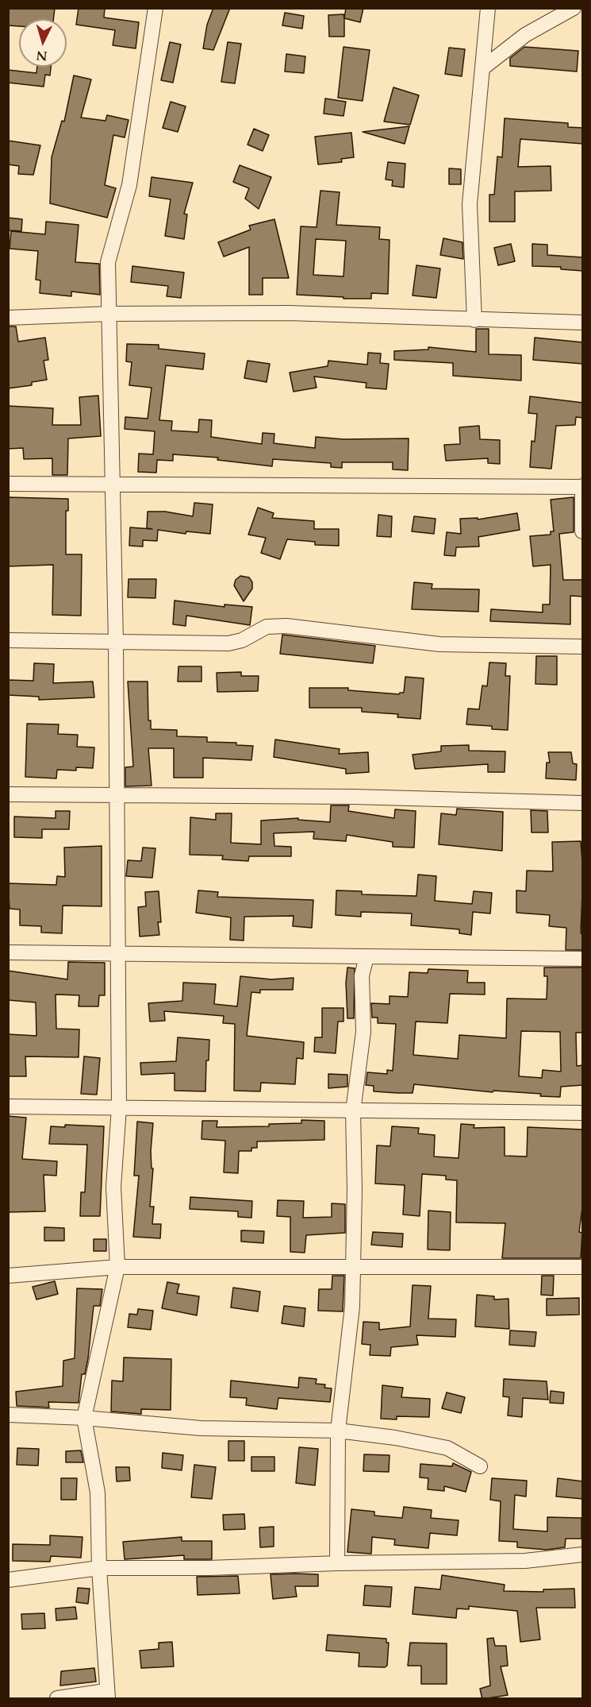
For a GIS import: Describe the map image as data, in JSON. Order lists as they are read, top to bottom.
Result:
{
  "north": "bottom"
}
